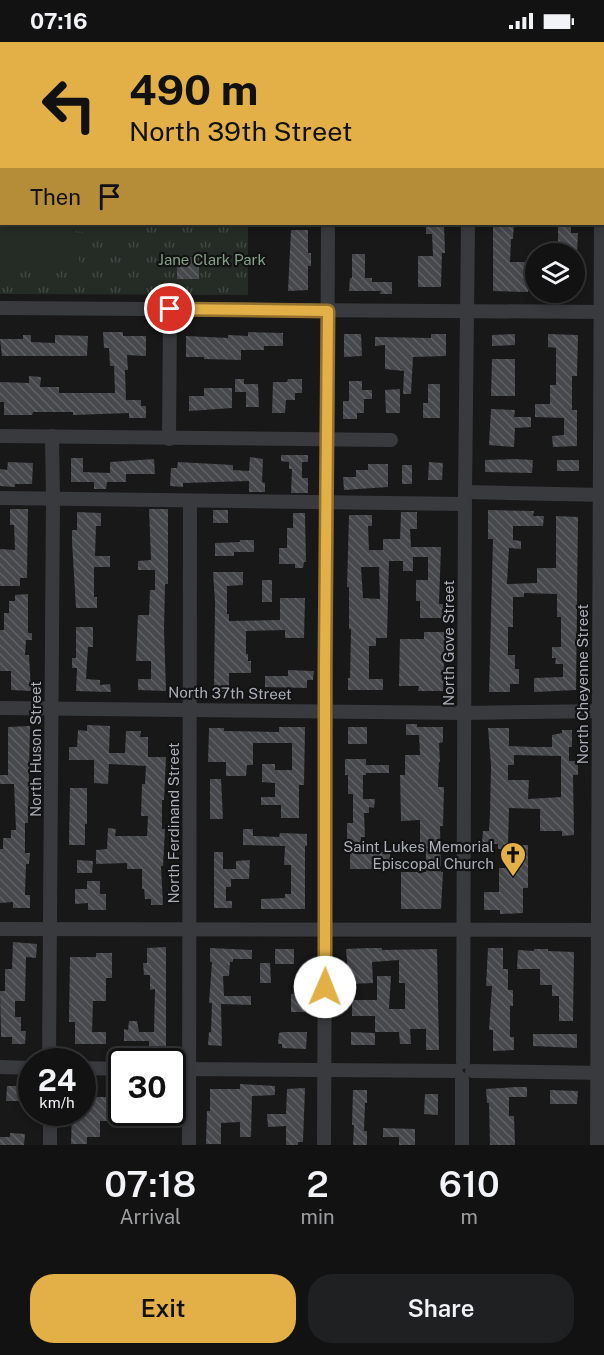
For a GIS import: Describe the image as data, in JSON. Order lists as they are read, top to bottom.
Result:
{
  "streets": {
    "street": [
      "North Gove Street",
      "North Cheyenne Street",
      "North 37th Street",
      "North Huson Street",
      "North Ferdinand Street"
    ]
  },
  "crossings": [
    ["North Gove Street", "North 37th Street"],
    ["North Cheyenne Street", "North 37th Street"],
    ["North 37th Street", "North Huson Street"],
    ["North 37th Street", "North Ferdinand Street"]
  ],
  "parks": ["Jane Clark Park"],
  "places": {
    "church": ["Saint Lukes Memorial Episcopal Church"]
  },
  "page": {
    "status": "07:16",
    "turn": ["490 m", "North 39th Street"],
    "then": "Then",
    "speed": "24 km/h",
    "limit": "30",
    "eta": [
      "07:18",
      "Arrival",
      "2",
      "min",
      "610",
      "m"
    ],
    "buttons": ["Exit", "Share"]
  }
}
